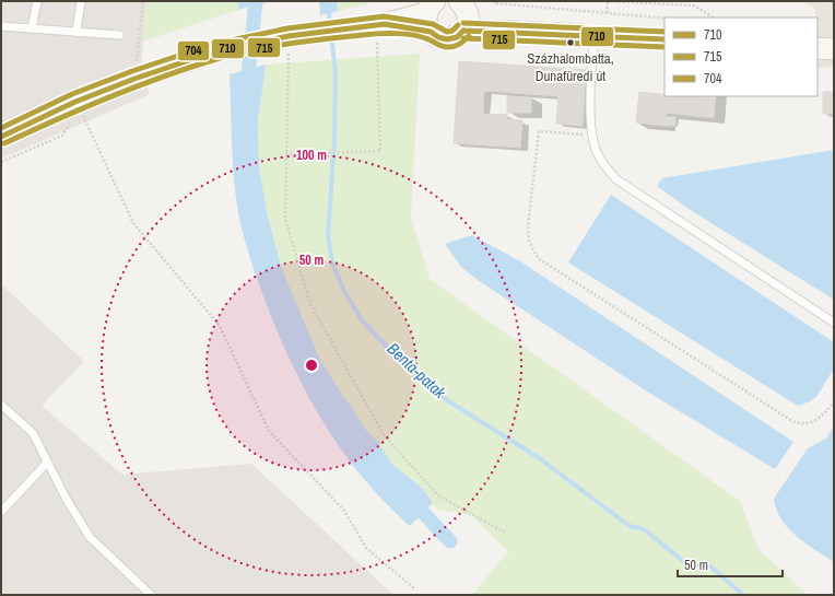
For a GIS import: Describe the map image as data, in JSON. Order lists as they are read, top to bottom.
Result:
{
  "water": ["Benta-patak"],
  "places": ["Százhalombatta, Dunafüredi út"],
  "lines": ["transit line 704", "transit line 710", "transit line 715"],
  "legend": ["710", "715", "704"],
  "scale_bar": "50 m",
  "rings": ["100 m", "50 m"]
}
